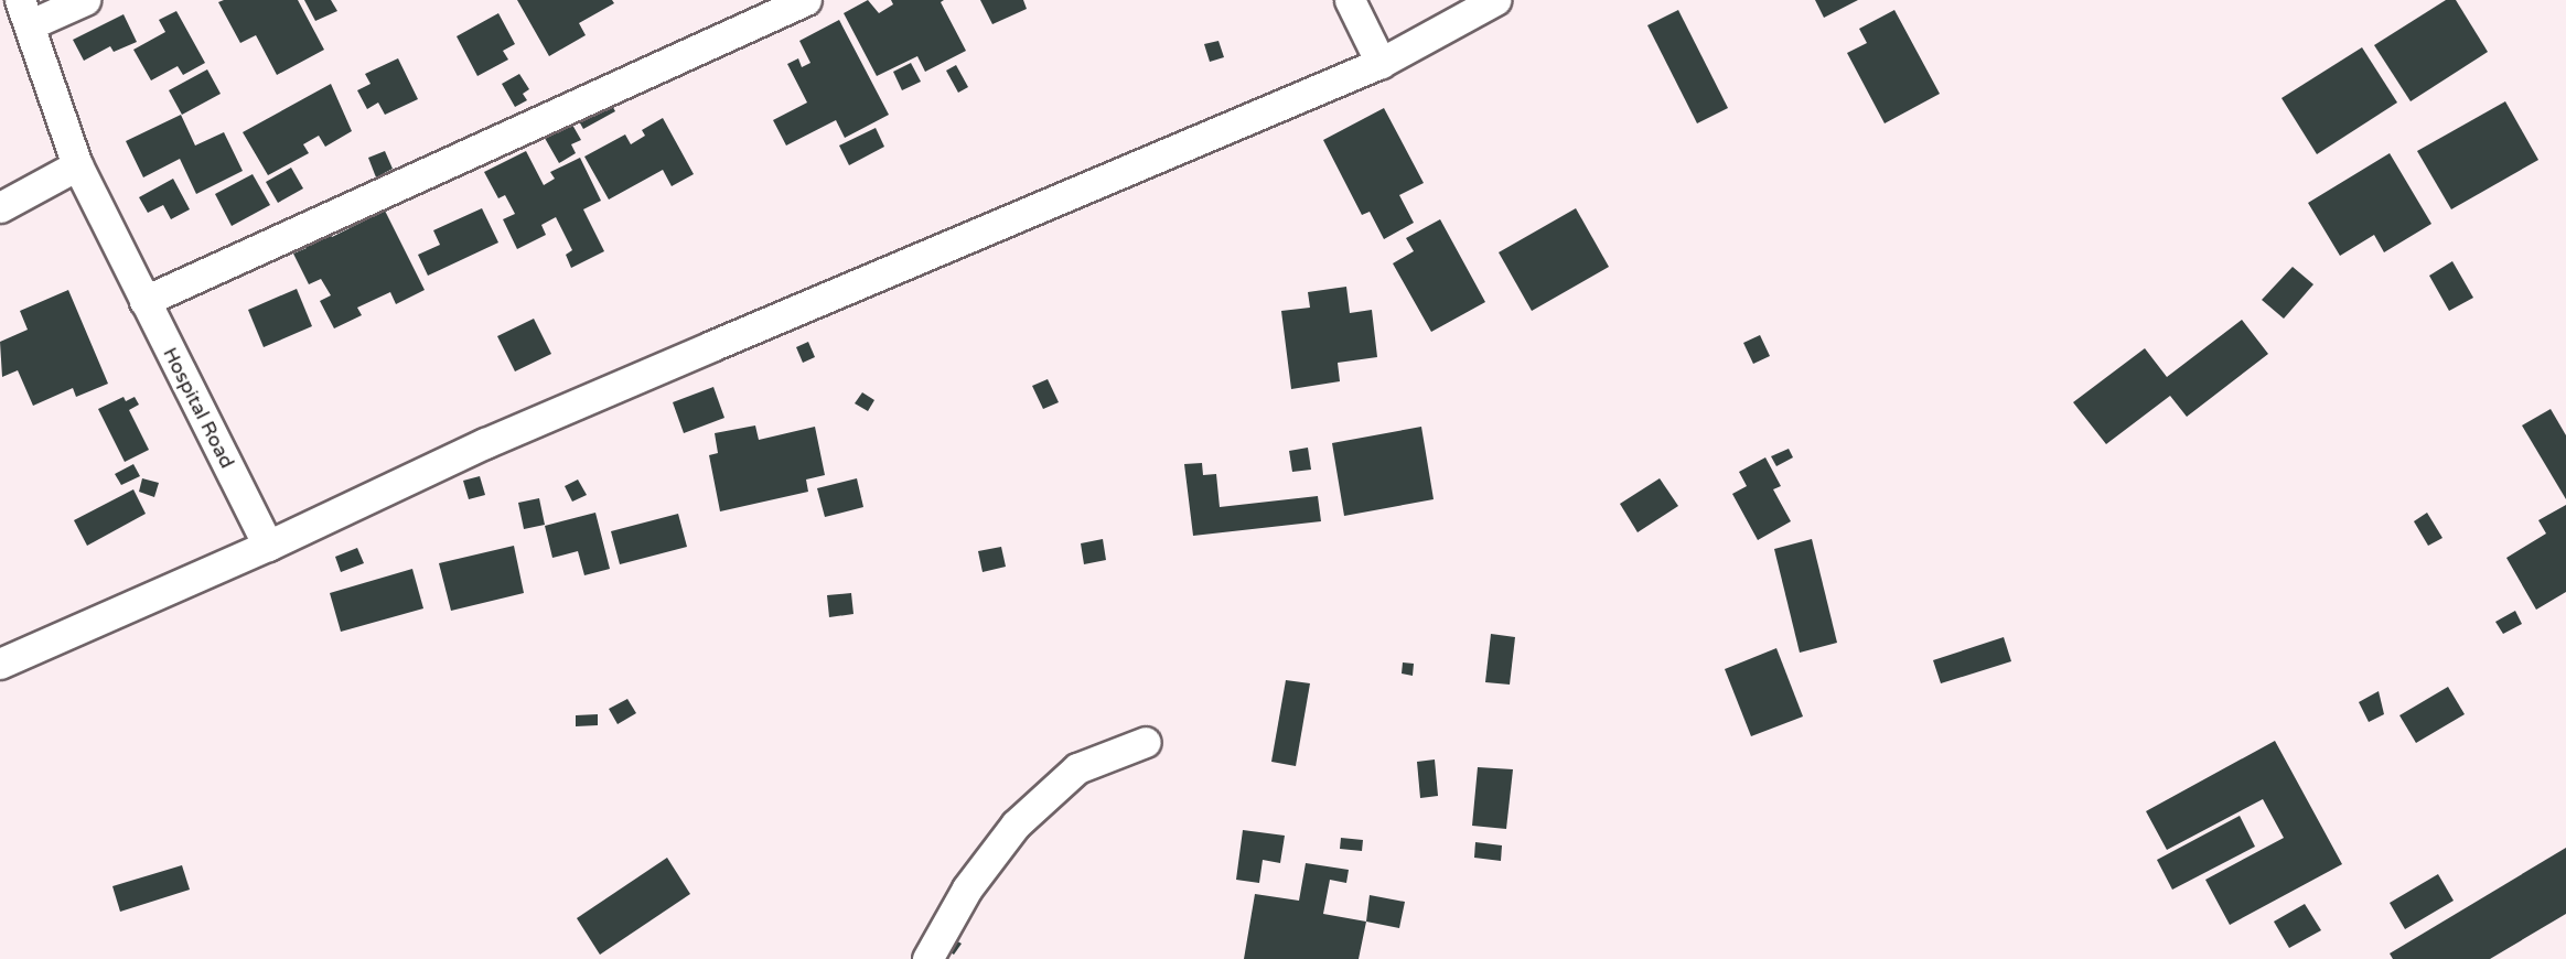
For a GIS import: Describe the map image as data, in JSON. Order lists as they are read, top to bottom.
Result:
{
  "streets": {
    "street": ["Hospital Road"]
  }
}
